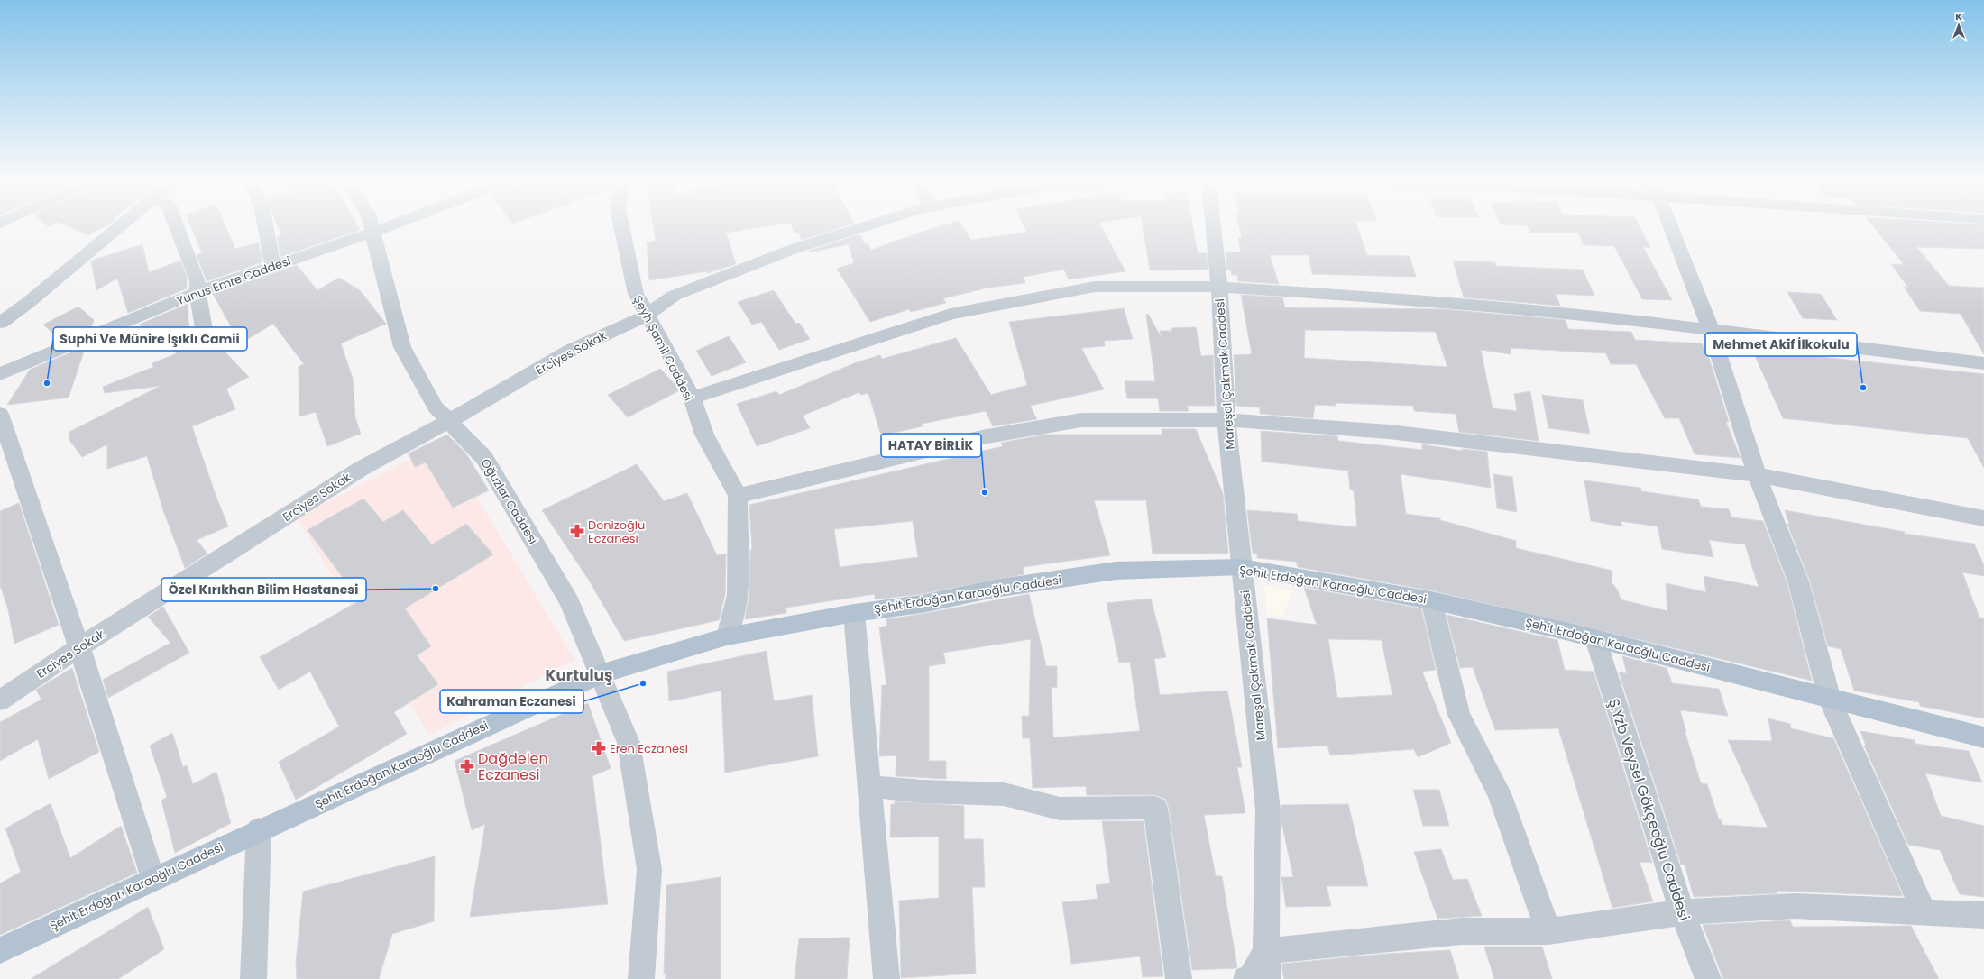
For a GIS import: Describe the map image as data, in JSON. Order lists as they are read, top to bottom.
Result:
{
  "streets": {
    "main road": ["Şehit Erdoğan Karaoğlu Caddesi"],
    "street": [
      "Yunus Emre Caddesi",
      "Şeyh Şamil Caddesi",
      "Erciyes Sokak",
      "Mareşal Çakmak Caddesi",
      "Oğuzlar Caddesi",
      "Ş.Yzb Veysel Gökçeoğlu Caddesi"
    ]
  },
  "crossings": [
    ["Yunus Emre Caddesi", "Oğuzlar Caddesi"],
    ["Şeyh Şamil Caddesi", "Erciyes Sokak"],
    ["Şeyh Şamil Caddesi", "Şehit Erdoğan Karaoğlu Caddesi"],
    ["Erciyes Sokak", "Oğuzlar Caddesi"],
    ["Mareşal Çakmak Caddesi", "Şehit Erdoğan Karaoğlu Caddesi"],
    ["Oğuzlar Caddesi", "Şehit Erdoğan Karaoğlu Caddesi"],
    ["Şehit Erdoğan Karaoğlu Caddesi", "Ş.Yzb Veysel Gökçeoğlu Caddesi"]
  ],
  "districts": ["Kurtuluş"],
  "places": {
    "other": [
      "Suphi Ve Münire Işıklı Camii",
      "Mehmet Akif İlkokulu",
      "HATAY BİRLİK",
      "Özel Kırıkhan Bilim Hastanesi",
      "Kahraman Eczanesi"
    ],
    "pharmacy": ["Denizoğlu Eczanesi", "Eren Eczanesi", "Dağdelen Eczanesi"]
  },
  "north": "top"
}
